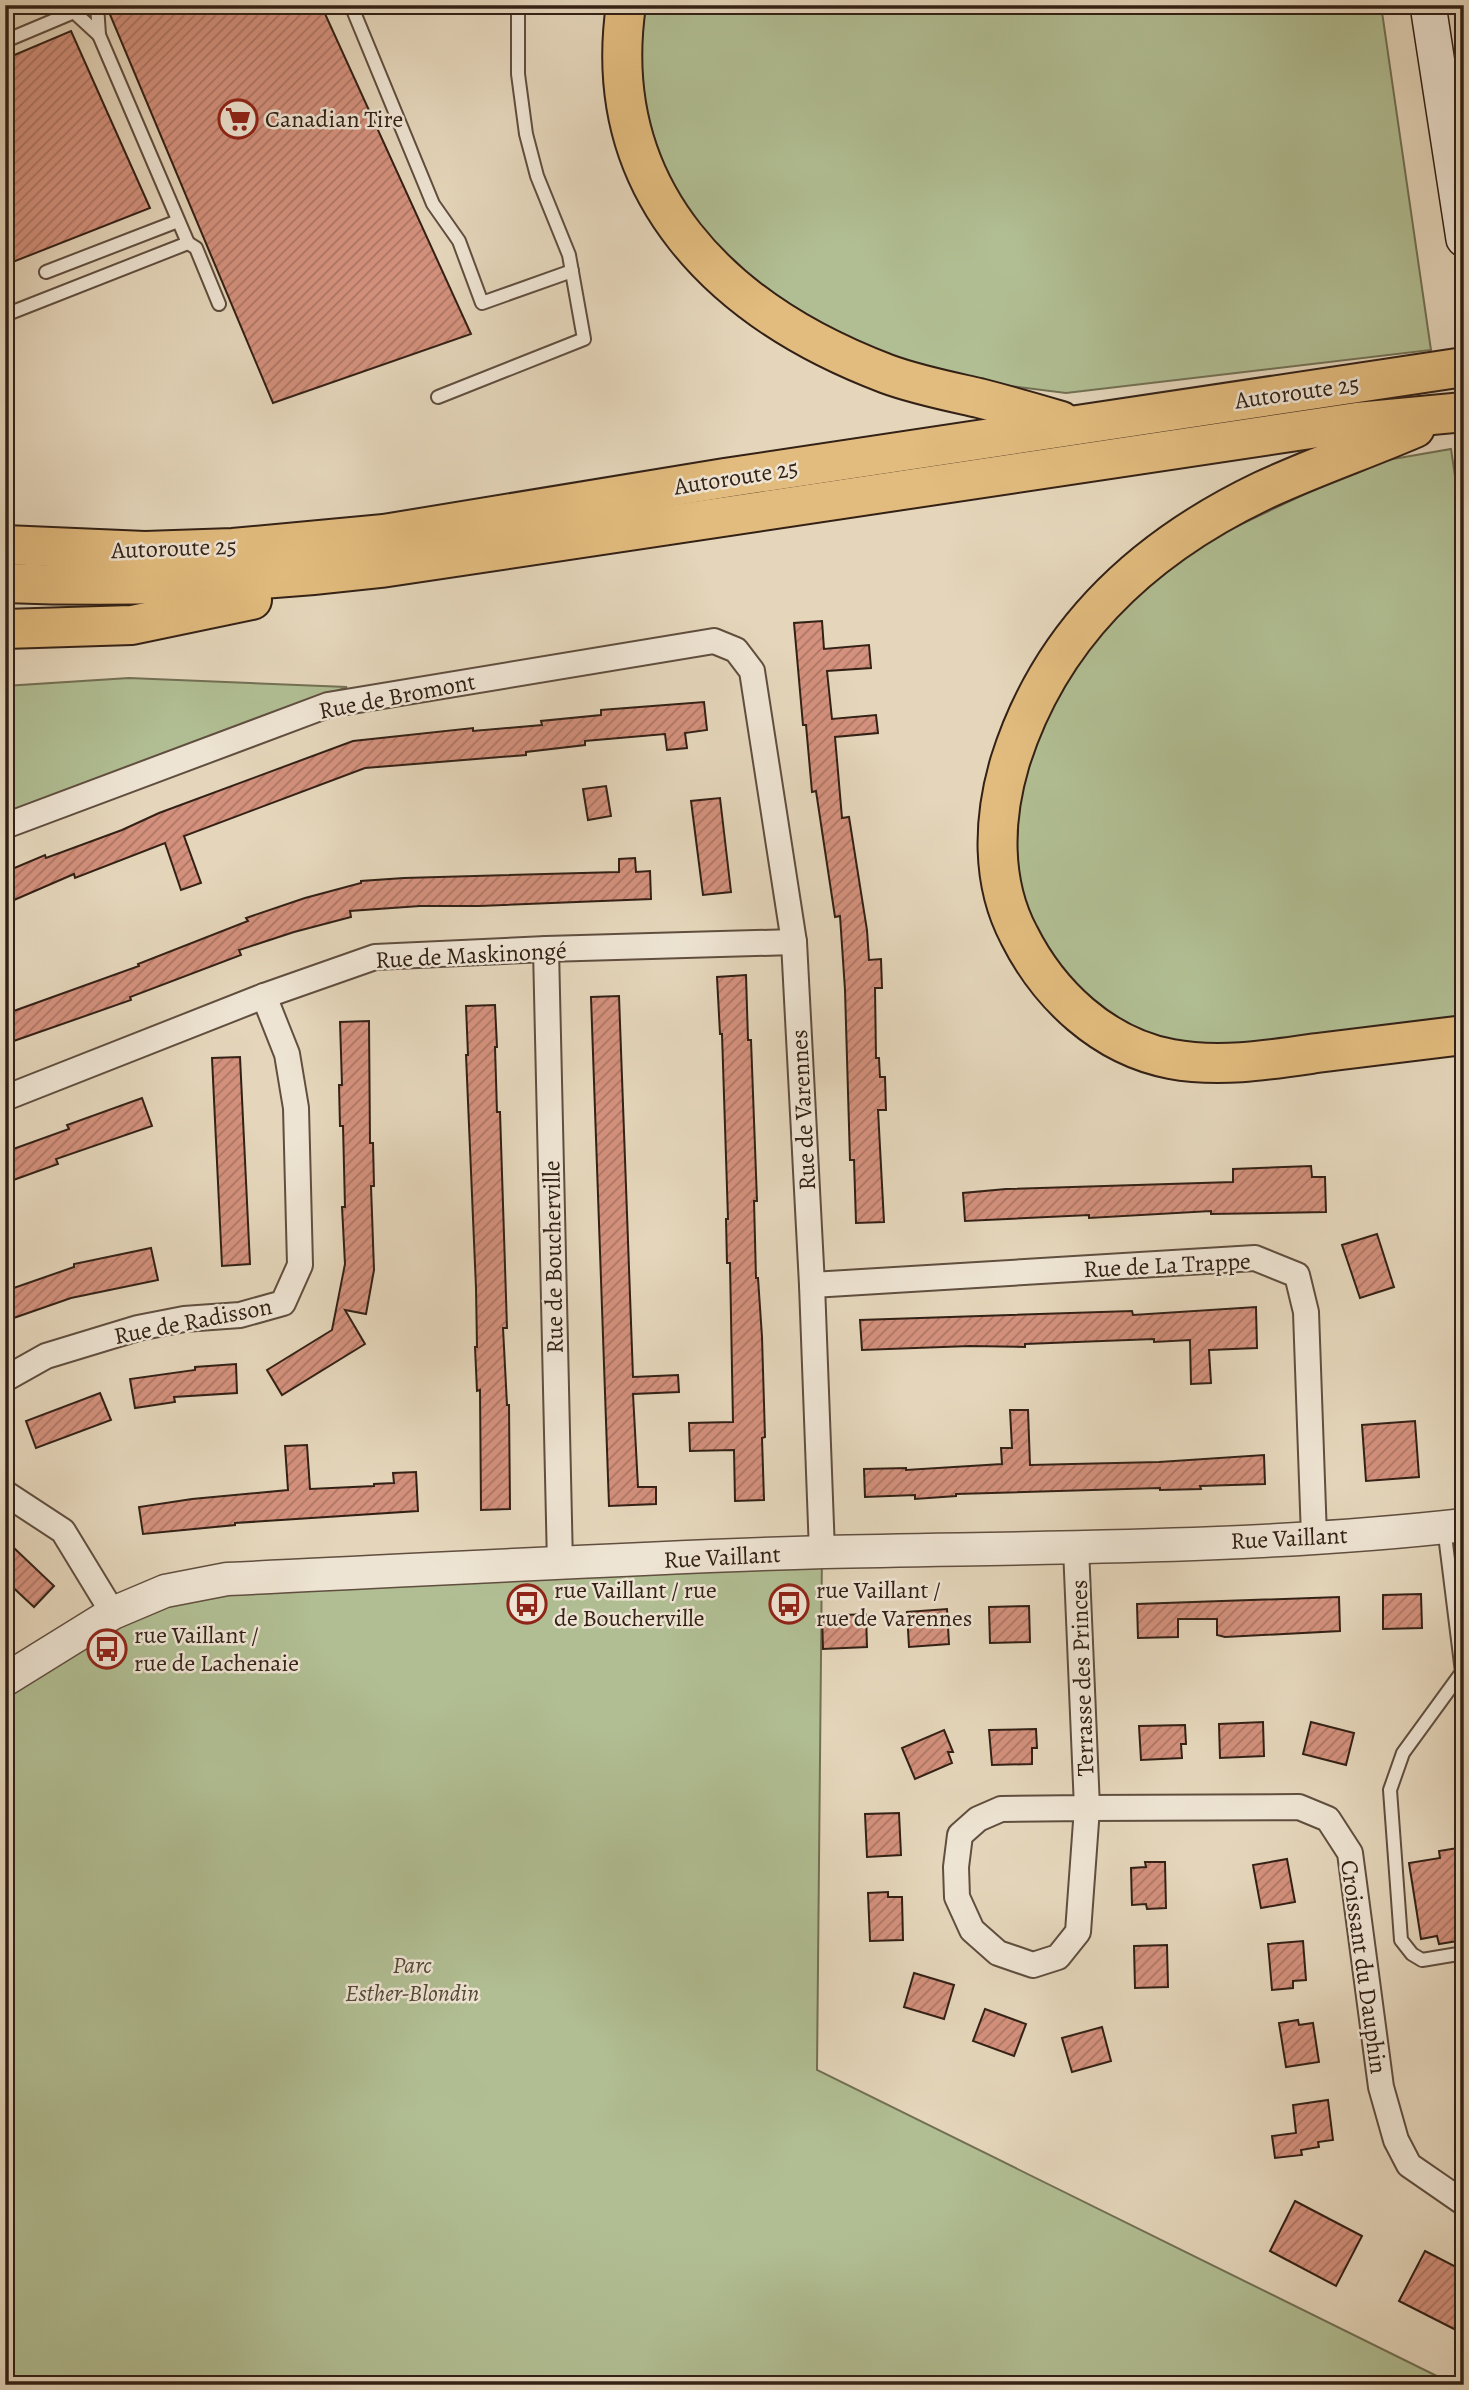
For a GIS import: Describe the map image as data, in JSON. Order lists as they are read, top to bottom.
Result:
{
  "streets": {
    "highway": ["Autoroute 25"],
    "street": [
      "Rue de Bromont",
      "Rue de Maskinongé",
      "Rue de Varennes",
      "Rue de Boucherville",
      "Rue de La Trappe",
      "Rue de Radisson",
      "Rue Vaillant",
      "Terrasse des Princes",
      "Croissant du Dauphin"
    ]
  },
  "crossings": [
    ["Rue de Bromont", "Rue de Varennes"],
    ["Rue de Maskinongé", "Rue de Varennes"],
    ["Rue de Maskinongé", "Rue de Boucherville"],
    ["Rue de Maskinongé", "Rue de Radisson"],
    ["Rue de Varennes", "Rue de La Trappe"],
    ["Rue de Varennes", "Rue Vaillant"],
    ["Rue de Boucherville", "Rue Vaillant"],
    ["Rue de La Trappe", "Rue Vaillant"],
    ["Rue Vaillant", "Terrasse des Princes"],
    ["Terrasse des Princes", "Croissant du Dauphin"]
  ],
  "parks": ["Parc Esther-Blondin"],
  "places": {
    "supermarket": ["Canadian Tire"],
    "bus stop": ["rue Vaillant / rue de Boucherville", "rue Vaillant / rue de Varennes", "rue Vaillant / rue de Lachenaie"]
  }
}
